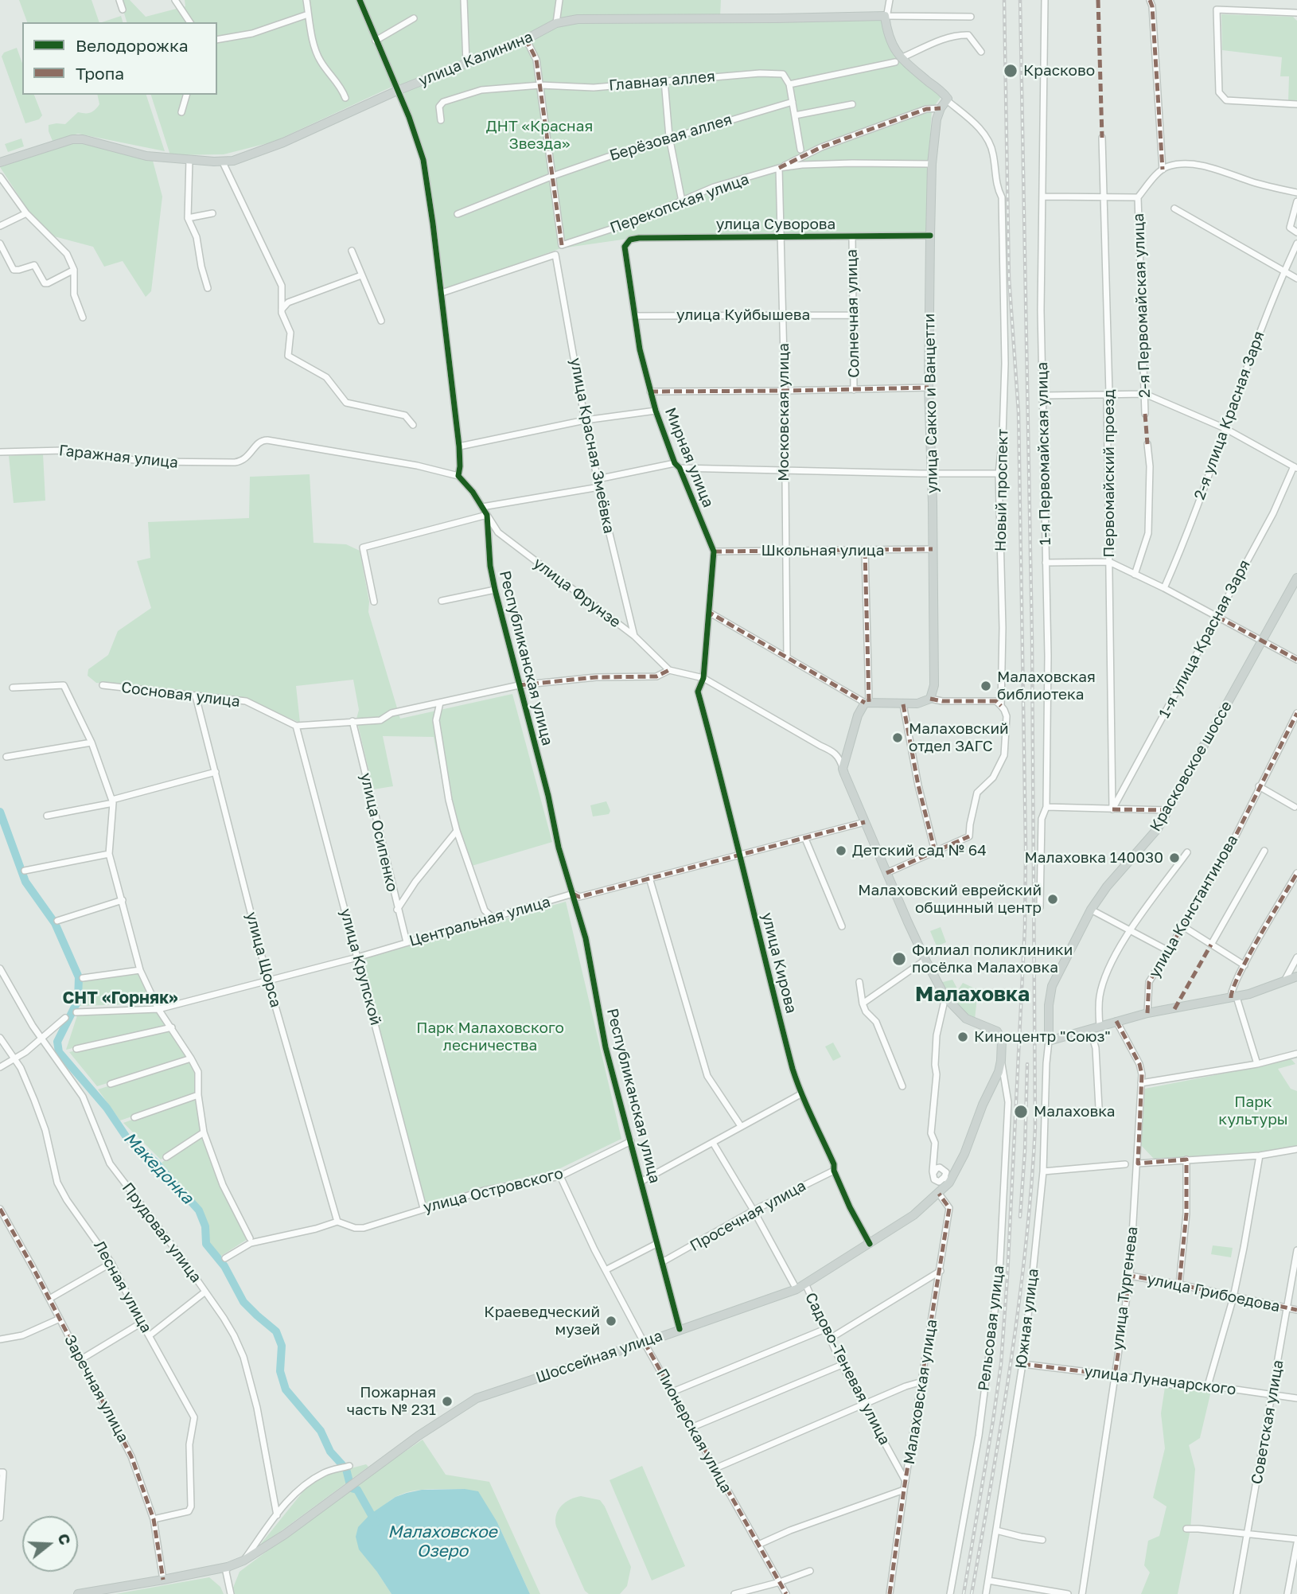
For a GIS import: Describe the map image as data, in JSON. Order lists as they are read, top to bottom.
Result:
{
  "streets": {
    "main road": [
      "улица Калинина",
      "улица Сакко и Ванцетти",
      "Красковское шоссе",
      "Шоссейная улица"
    ],
    "street": [
      "Главная аллея",
      "Берёзовая аллея",
      "Перекопская улица",
      "улица Суворова",
      "2-я Первомайская улица",
      "Солнечная улица",
      "улица Куйбышева",
      "Московская улица",
      "2-я улица Красная Заря",
      "улица Красная Змеёвка",
      "1-я Первомайская улица",
      "Гаражная улица",
      "Мирная улица",
      "Первомайский проезд",
      "Новый проспект",
      "Школьная улица",
      "улица Фрунзе",
      "1-я улица Красная Заря",
      "Республиканская улица",
      "Сосновая улица",
      "улица Осипенко",
      "улица Константинова",
      "Центральная улица",
      "улица Щорса",
      "улица Кирова",
      "улица Крупской",
      "улица Островского",
      "Просечная улица",
      "Прудовая улица",
      "Лесная улица",
      "улица Тургенева",
      "улица Грибоедова",
      "Южная улица",
      "Рельсовая улица",
      "Садово-Теневая улица",
      "улица Луначарского",
      "Заречная улица",
      "Малаховская улица",
      "Советская улица",
      "Пионерская улица"
    ]
  },
  "crossings": [
    ["Берёзовая аллея", "Перекопская улица"],
    ["Перекопская улица", "улица Сакко и Ванцетти"],
    ["Перекопская улица", "Московская улица"],
    ["улица Суворова", "Солнечная улица"],
    ["улица Суворова", "улица Сакко и Ванцетти"],
    ["улица Суворова", "Московская улица"],
    ["улица Суворова", "Мирная улица"],
    ["Солнечная улица", "улица Куйбышева"],
    ["улица Куйбышева", "Московская улица"],
    ["улица Куйбышева", "Мирная улица"],
    ["улица Сакко и Ванцетти", "Школьная улица"],
    ["Московская улица", "Школьная улица"],
    ["улица Красная Змеёвка", "улица Фрунзе"],
    ["Гаражная улица", "Республиканская улица"],
    ["Мирная улица", "Школьная улица"],
    ["Мирная улица", "улица Кирова"],
    ["Первомайский проезд", "1-я улица Красная Заря"],
    ["улица Фрунзе", "Республиканская улица"],
    ["Республиканская улица", "Центральная улица"],
    ["Республиканская улица", "улица Островского"],
    ["Республиканская улица", "Просечная улица"],
    ["Республиканская улица", "Шоссейная улица"],
    ["Сосновая улица", "улица Щорса"],
    ["Сосновая улица", "улица Крупской"],
    ["Красковское шоссе", "Южная улица"],
    ["улица Осипенко", "Центральная улица"],
    ["Центральная улица", "улица Щорса"],
    ["Центральная улица", "улица Кирова"],
    ["Центральная улица", "улица Крупской"],
    ["улица Щорса", "улица Островского"],
    ["улица Кирова", "Просечная улица"],
    ["улица Кирова", "Шоссейная улица"],
    ["улица Крупской", "улица Островского"],
    ["улица Островского", "Пионерская улица"],
    ["Лесная улица", "Заречная улица"],
    ["улица Тургенева", "улица Грибоедова"],
    ["улица Тургенева", "улица Луначарского"],
    ["улица Грибоедова", "Советская улица"],
    ["Южная улица", "улица Луначарского"],
    ["Рельсовая улица", "Шоссейная улица"],
    ["Шоссейная улица", "Садово-Теневая улица"],
    ["Шоссейная улица", "Заречная улица"],
    ["Шоссейная улица", "Малаховская улица"],
    ["Шоссейная улица", "Пионерская улица"],
    ["Садово-Теневая улица", "Малаховская улица"],
    ["улица Луначарского", "Советская улица"]
  ],
  "districts": ["Малаховка", "СНТ «Горняк»"],
  "water": ["Македонка", "Малаховское Озеро"],
  "parks": ["ДНТ «Красная Звезда»", "Парк Малаховского лесничества", "Парк культуры"],
  "places": [
    "Красково",
    "Малаховская библиотека",
    "Малаховский отдел ЗАГС",
    "Детский сад № 64",
    "Малаховка 140030",
    "Малаховский еврейский общинный центр",
    "Филиал поликлиники посёлка Малаховка",
    "Киноцентр \"Союз\"",
    "Малаховка",
    "Краеведческий музей",
    "Пожарная часть № 231"
  ],
  "legend": ["Велодорожка", "Тропа"],
  "north": "right"
}
